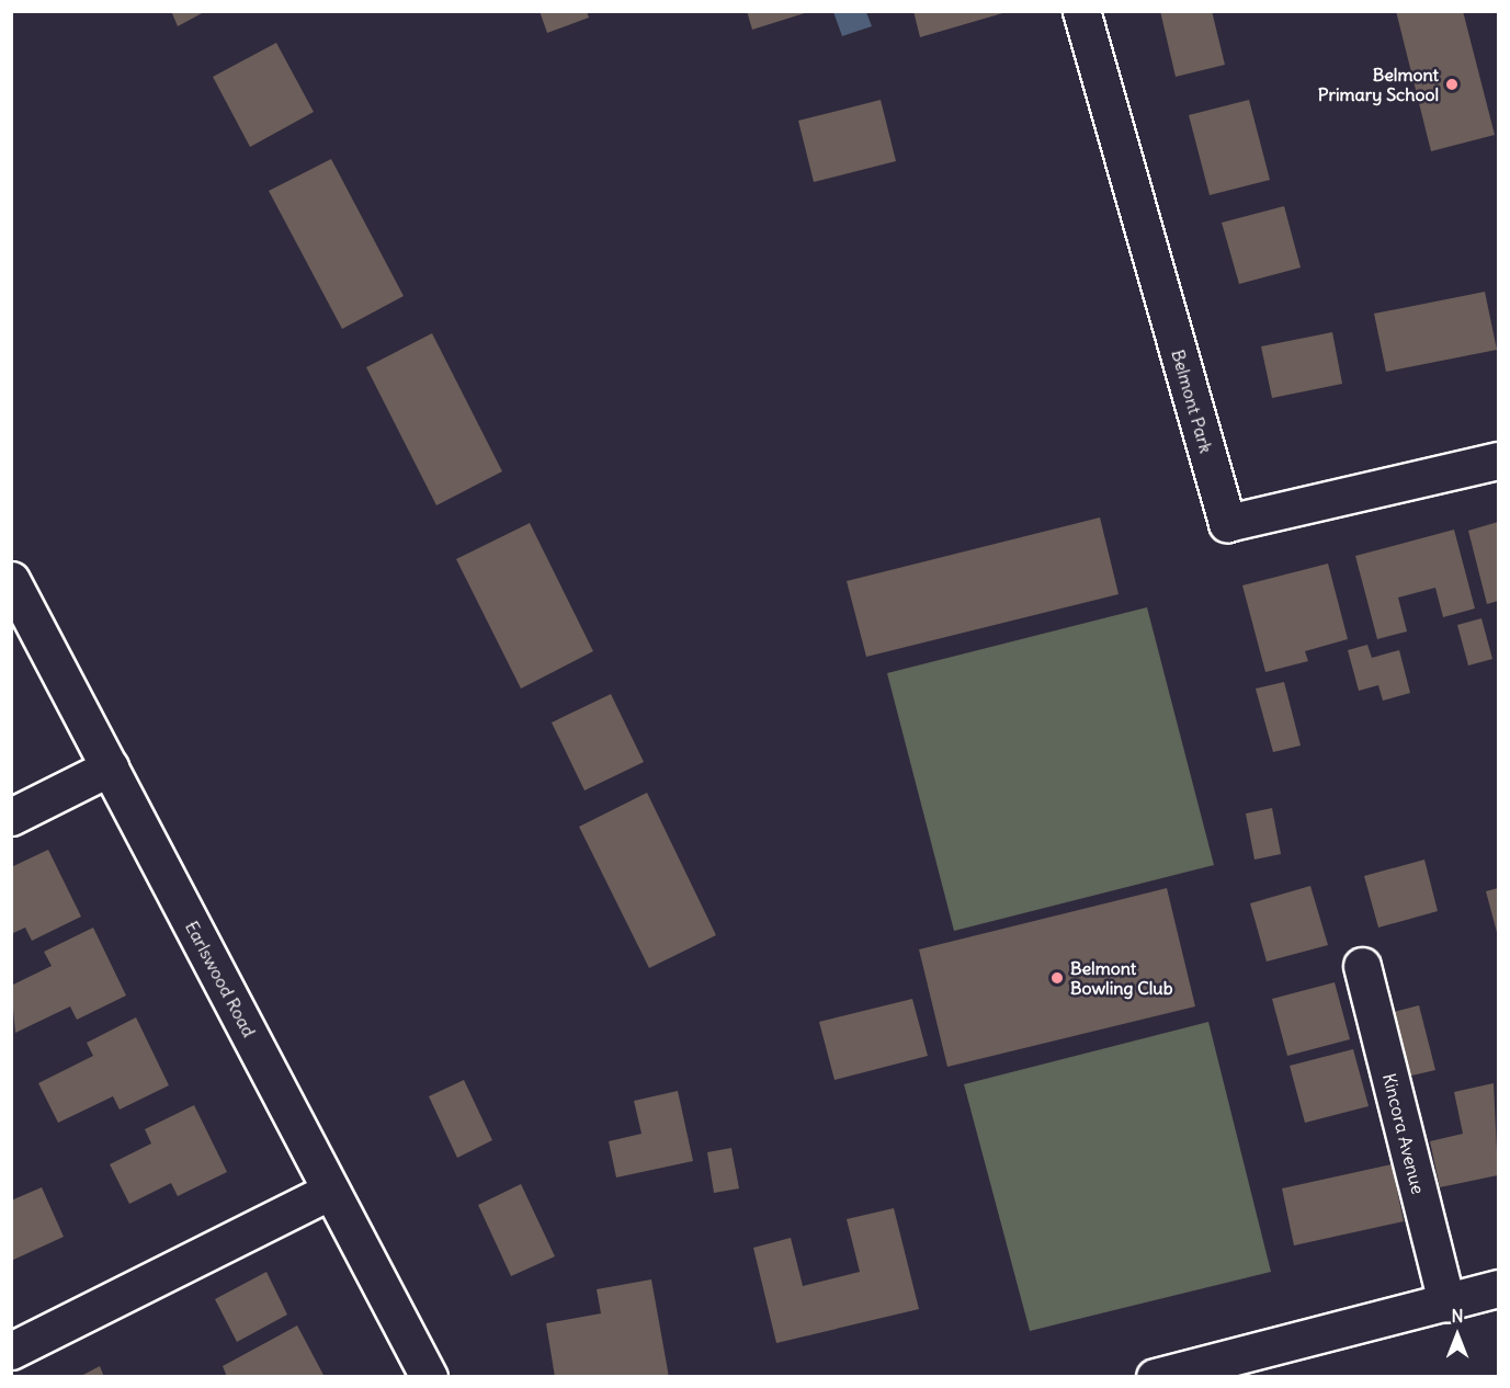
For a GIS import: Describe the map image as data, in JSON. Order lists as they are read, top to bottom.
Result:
{
  "streets": {
    "street": ["Belmont Park", "Earlswood Road", "Kincora Avenue"]
  },
  "places": ["Belmont Primary School", "Belmont Bowling Club"],
  "north": "top"
}
